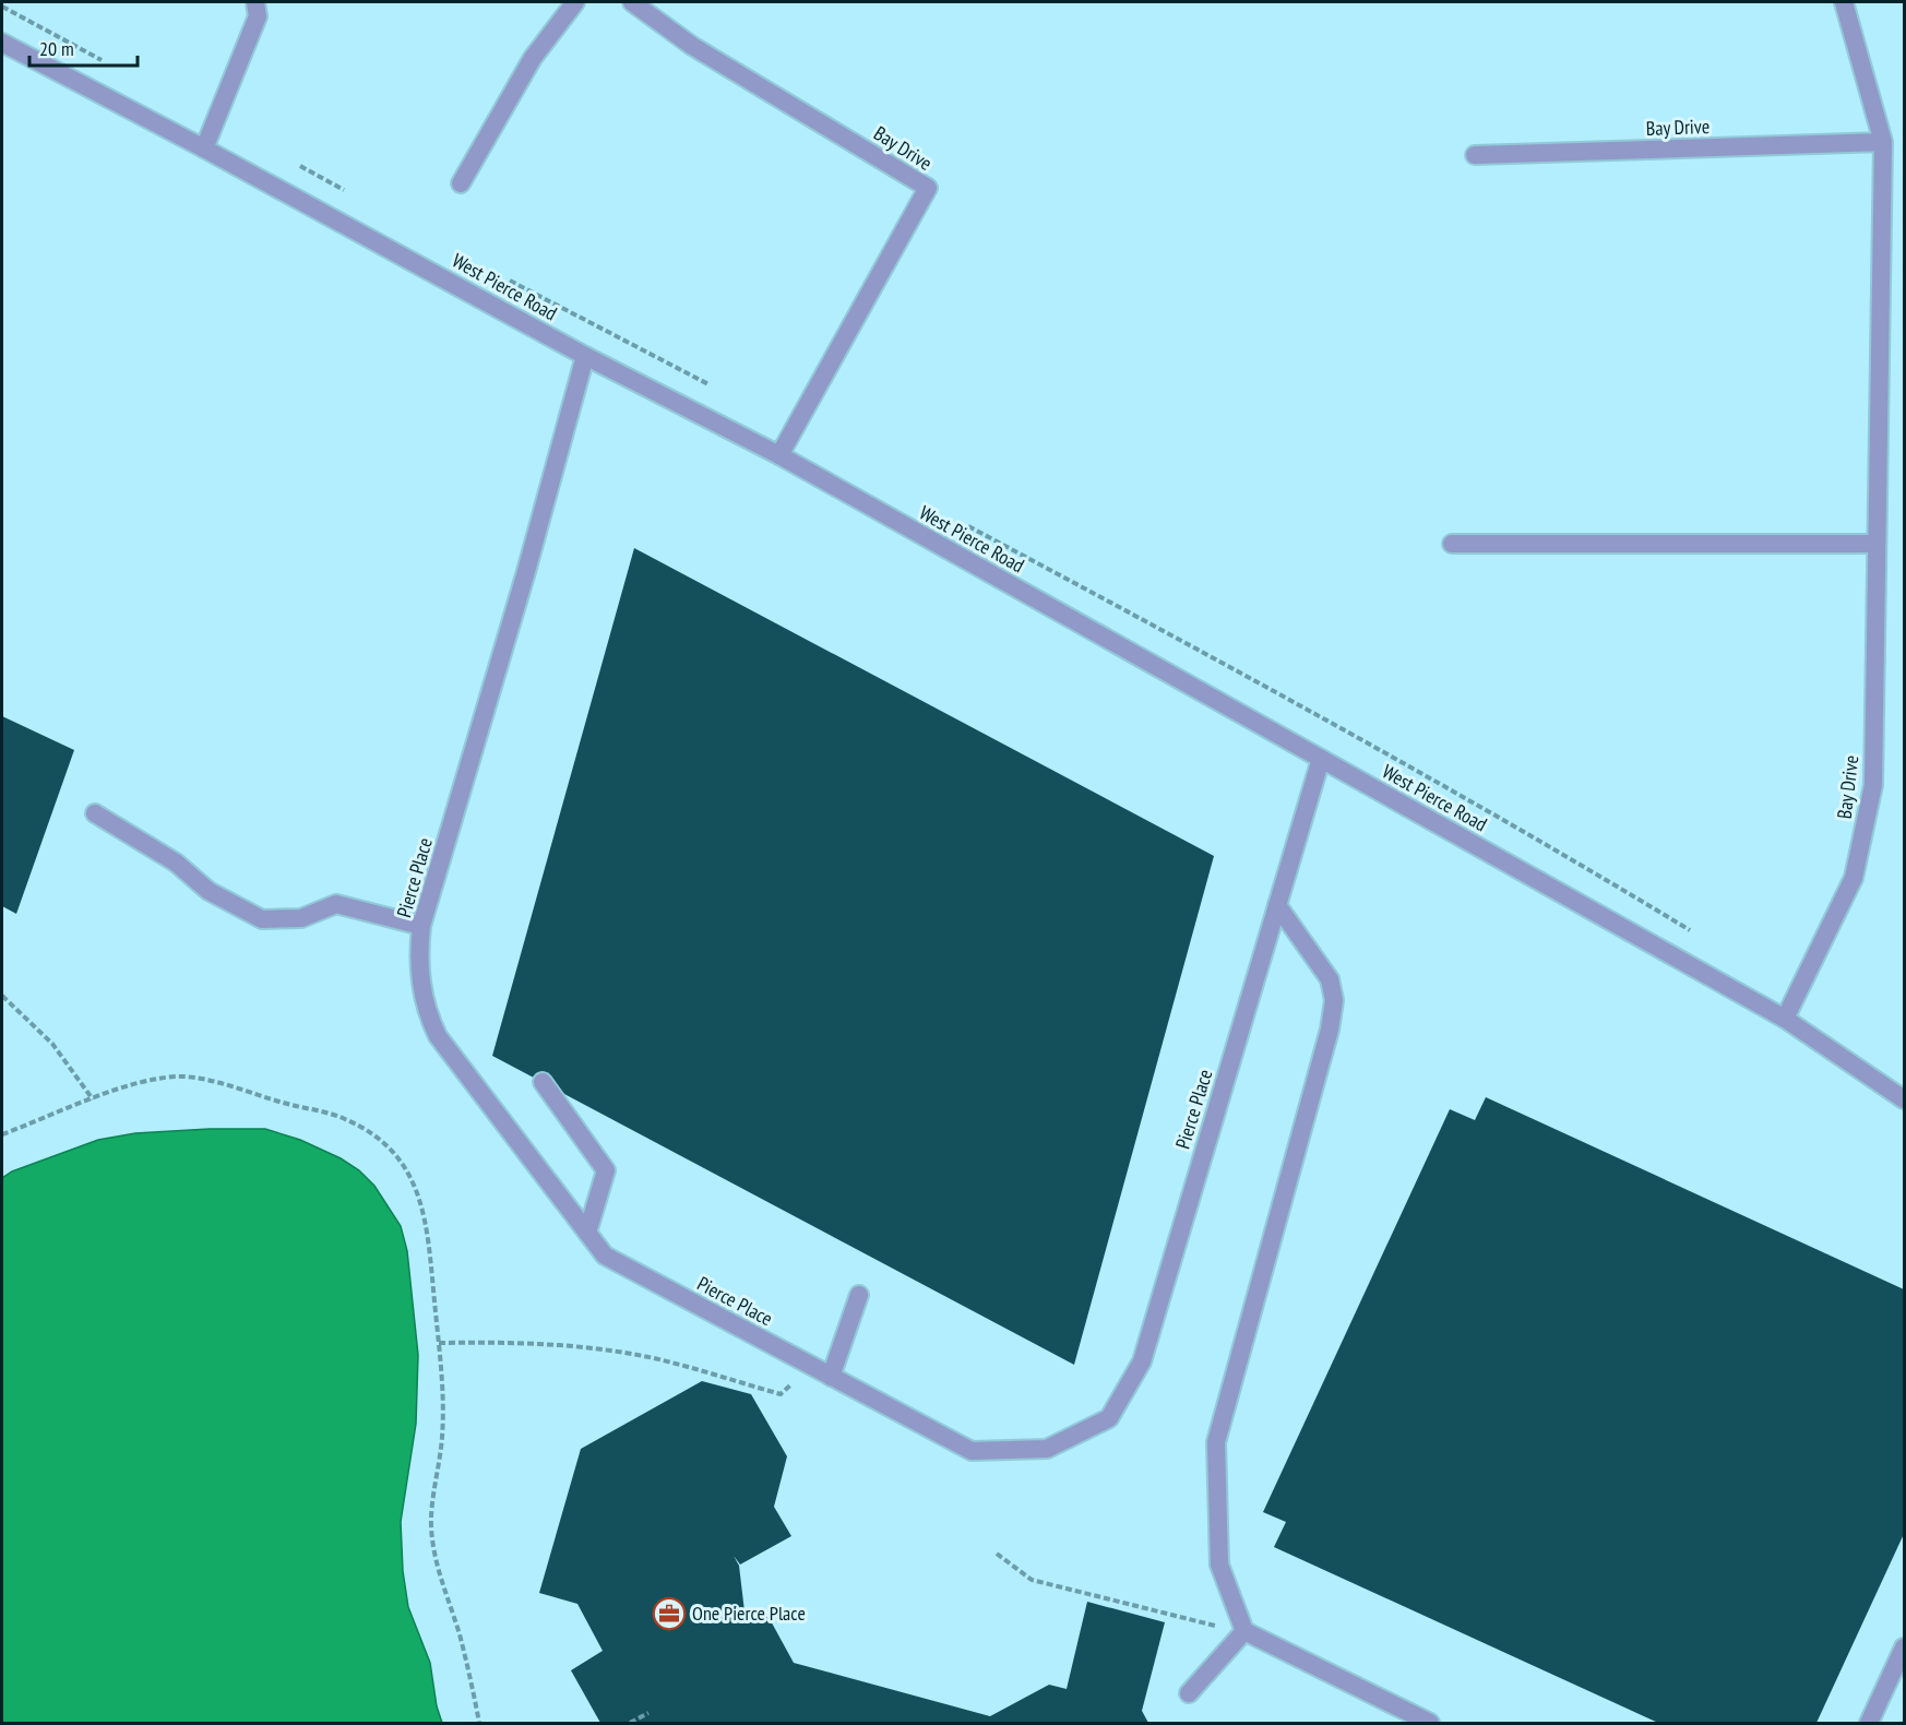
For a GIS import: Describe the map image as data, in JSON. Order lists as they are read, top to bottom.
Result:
{
  "streets": {
    "street": ["Bay Drive", "West Pierce Road", "Pierce Place"]
  },
  "crossings": [
    ["Bay Drive", "West Pierce Road"],
    ["West Pierce Road", "Pierce Place"]
  ],
  "places": {
    "office": ["One Pierce Place"]
  },
  "scale_bar": "20 m"
}
